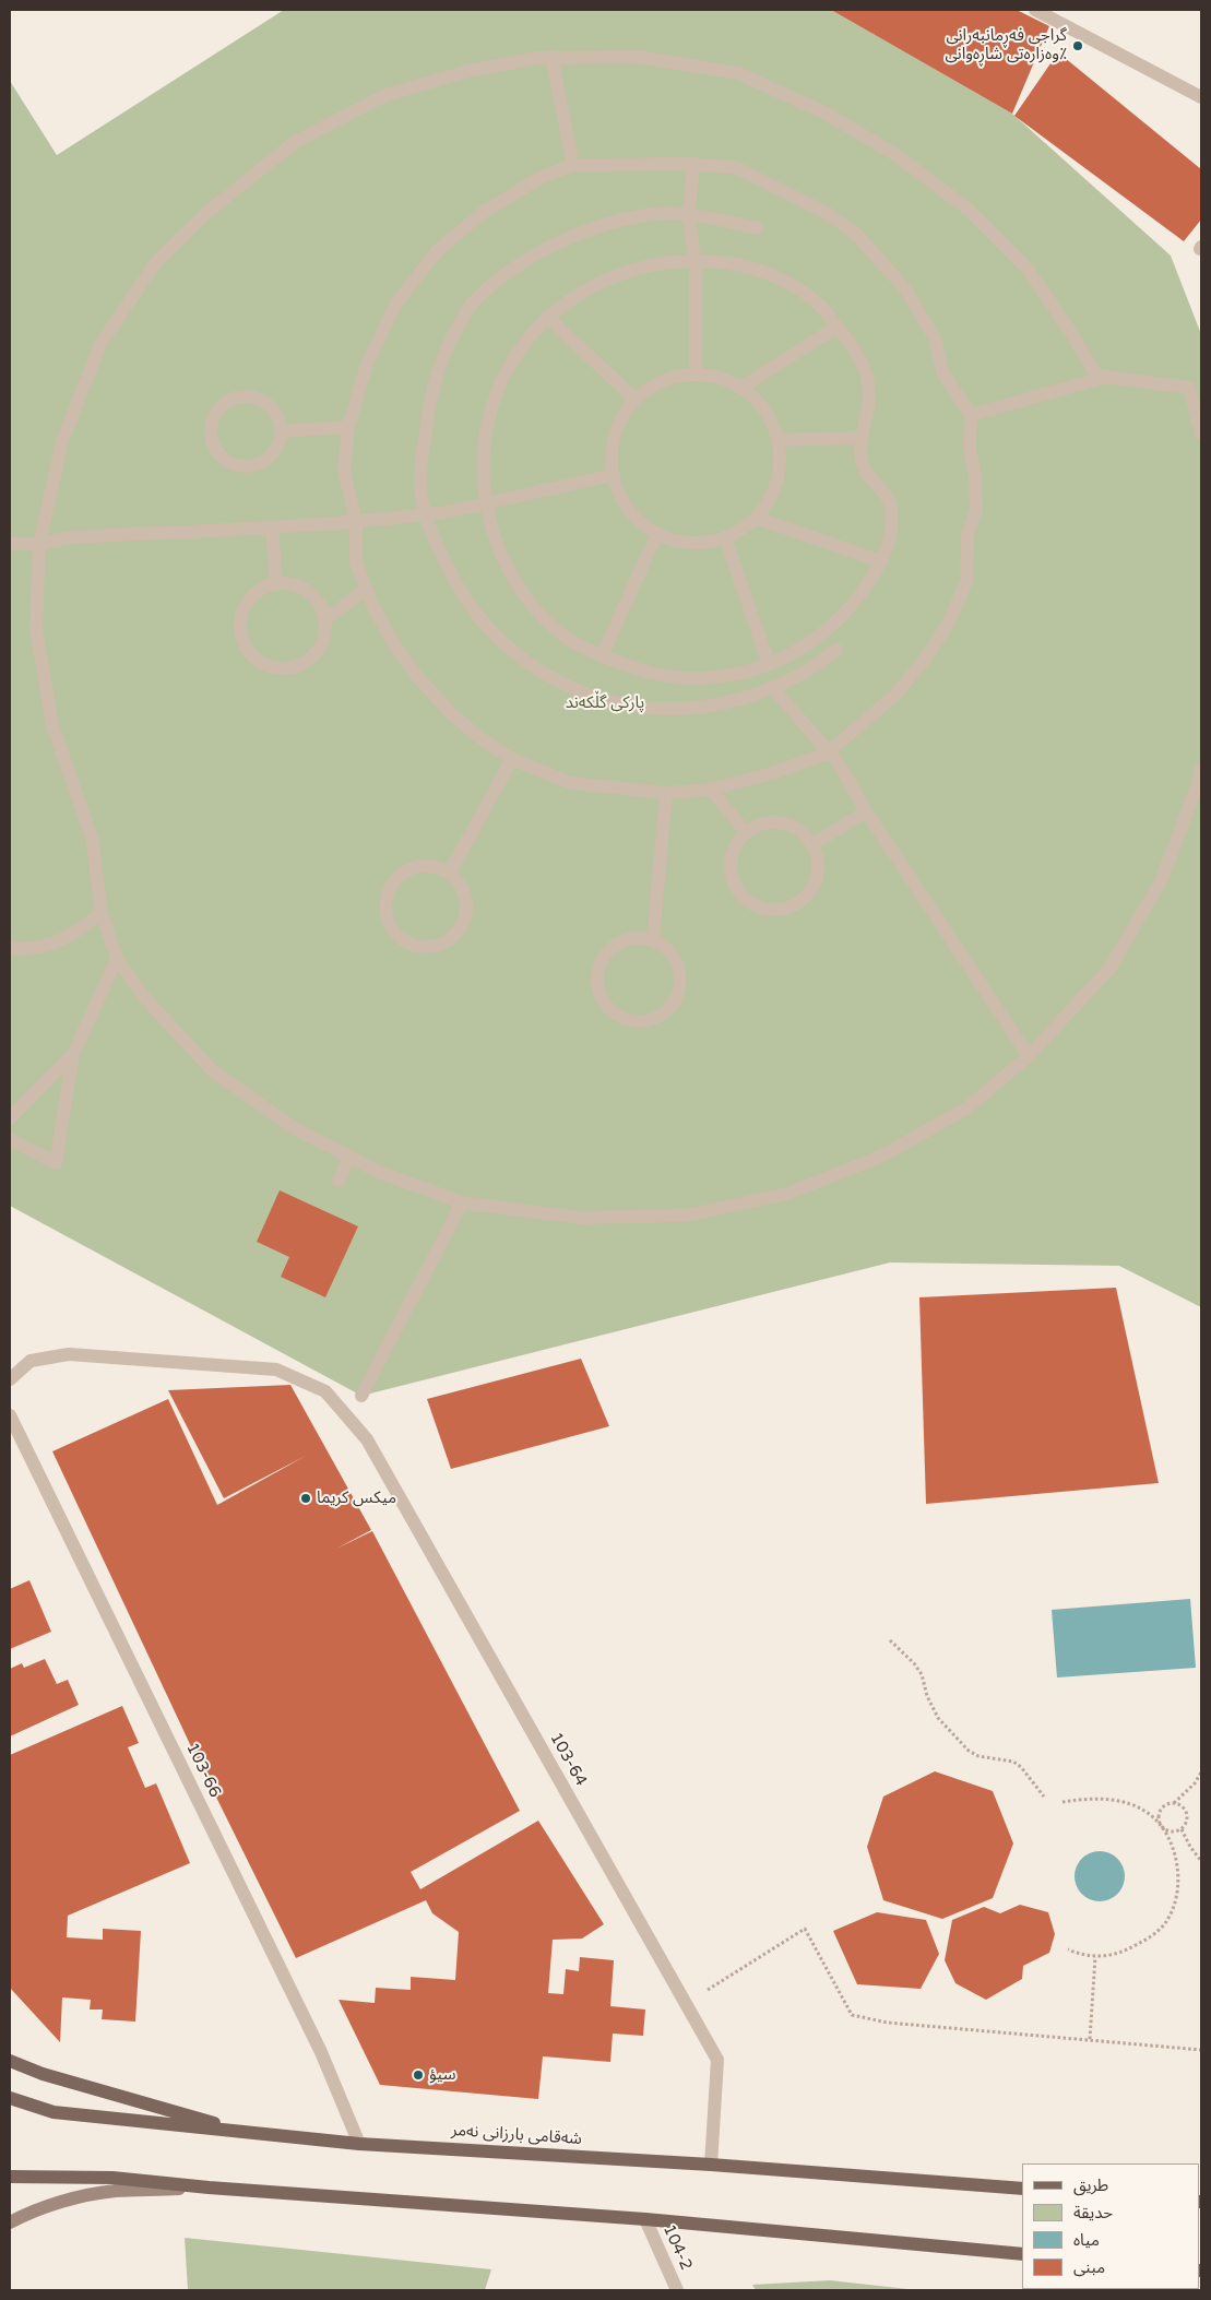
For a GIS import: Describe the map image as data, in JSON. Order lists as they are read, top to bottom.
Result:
{
  "streets": {
    "main road": ["شەقامی بارزانی نەمر"],
    "street": ["103-64", "103-66", "104-2"]
  },
  "crossings": [
    ["103-64", "شەقامی بارزانی نەمر"],
    ["103-66", "شەقامی بارزانی نەمر"]
  ],
  "parks": ["پارکی گڵکەند"],
  "places": ["گراجی فەڕمانبەرانی وەزارەتی شاڕەوانی٪", "ميكس كريما", "سيؤ"],
  "legend": [
    "طريق",
    "حديقة",
    "مياه",
    "مبنى"
  ]
}
